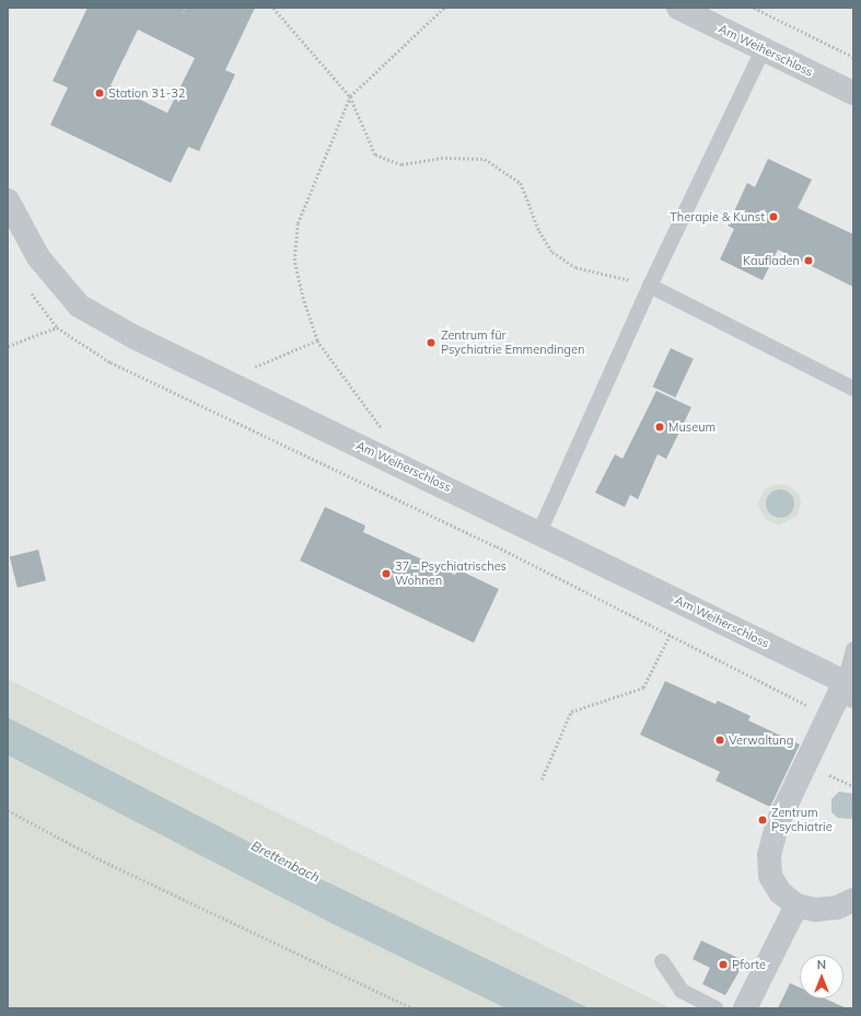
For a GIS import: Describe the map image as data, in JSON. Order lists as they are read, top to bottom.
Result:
{
  "streets": {
    "street": ["Am Weiherschloss"]
  },
  "water": ["Brettenbach"],
  "places": [
    "Station 31-32",
    "Therapie & Kunst",
    "Kaufladen",
    "Zentrum für Psychiatrie Emmendingen",
    "Museum",
    "37 - Psychiatrisches Wohnen",
    "Verwaltung",
    "Zentrum Psychiatrie",
    "Pforte"
  ],
  "north": "top"
}
